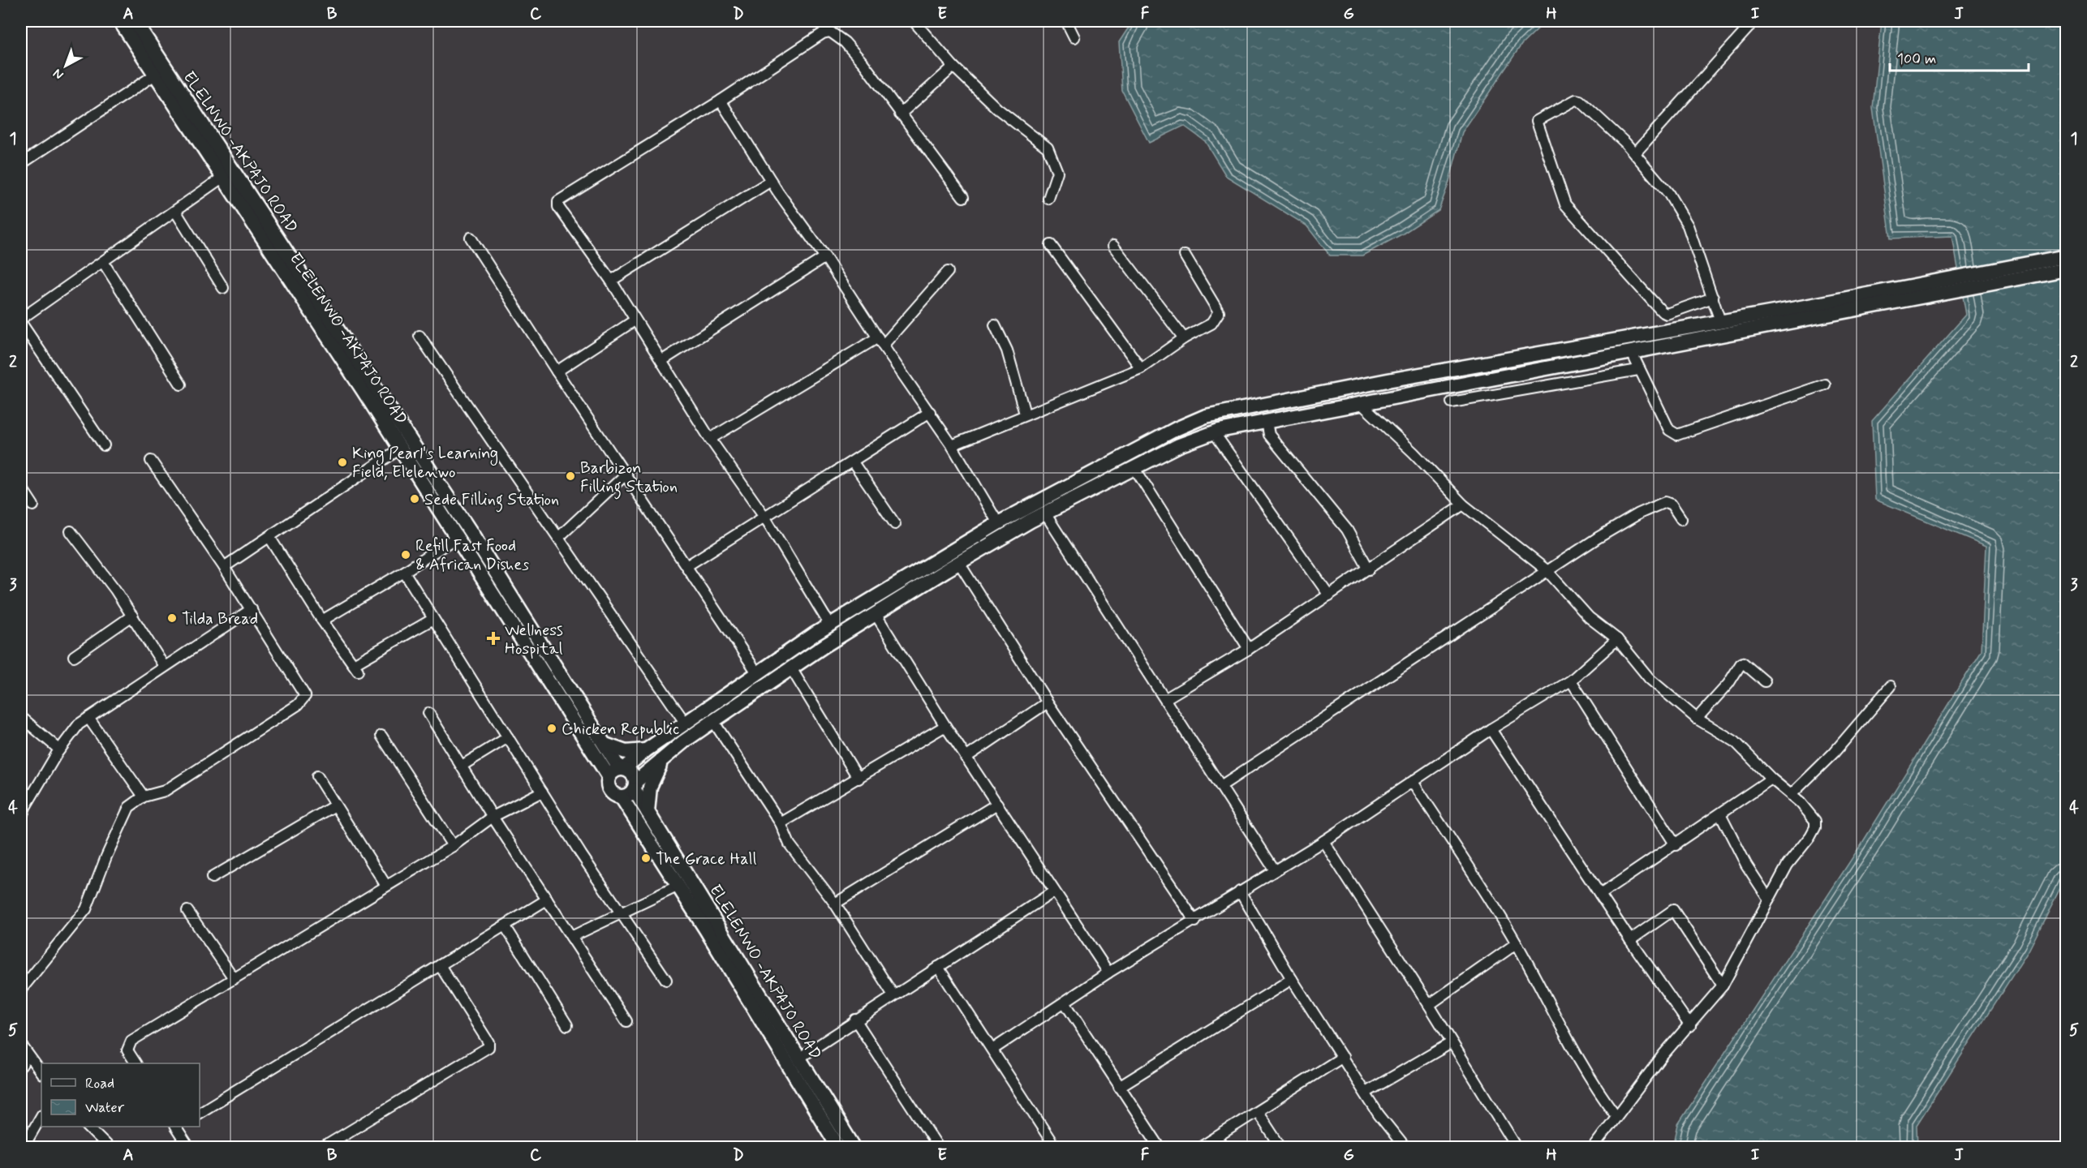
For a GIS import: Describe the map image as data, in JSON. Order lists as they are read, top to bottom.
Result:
{
  "streets": {
    "main road": ["ELELNWO -AKPAJO ROAD", "ELELENWO -AKPAJO ROAD"]
  },
  "crossings": [
    ["ELELNWO -AKPAJO ROAD", "ELELENWO -AKPAJO ROAD"]
  ],
  "places": {
    "other": [
      "King Pearl's Learning Field, Elelenwo",
      "Barbizon Filling Station",
      "Sede Filling Station",
      "Refill Fast Food & African Dishes",
      "Tilda Bread",
      "Chicken Republic",
      "The Grace Hall"
    ],
    "health": ["Wellness Hospital"]
  },
  "legend": ["Road", "Water"],
  "scale_bar": "100 m",
  "north": "bottom left",
  "grid": {
    "columns": [
      "A",
      "B",
      "C",
      "D",
      "E",
      "F",
      "G",
      "H",
      "I",
      "J"
    ],
    "rows": [
      "1",
      "2",
      "3",
      "4",
      "5"
    ]
  }
}
